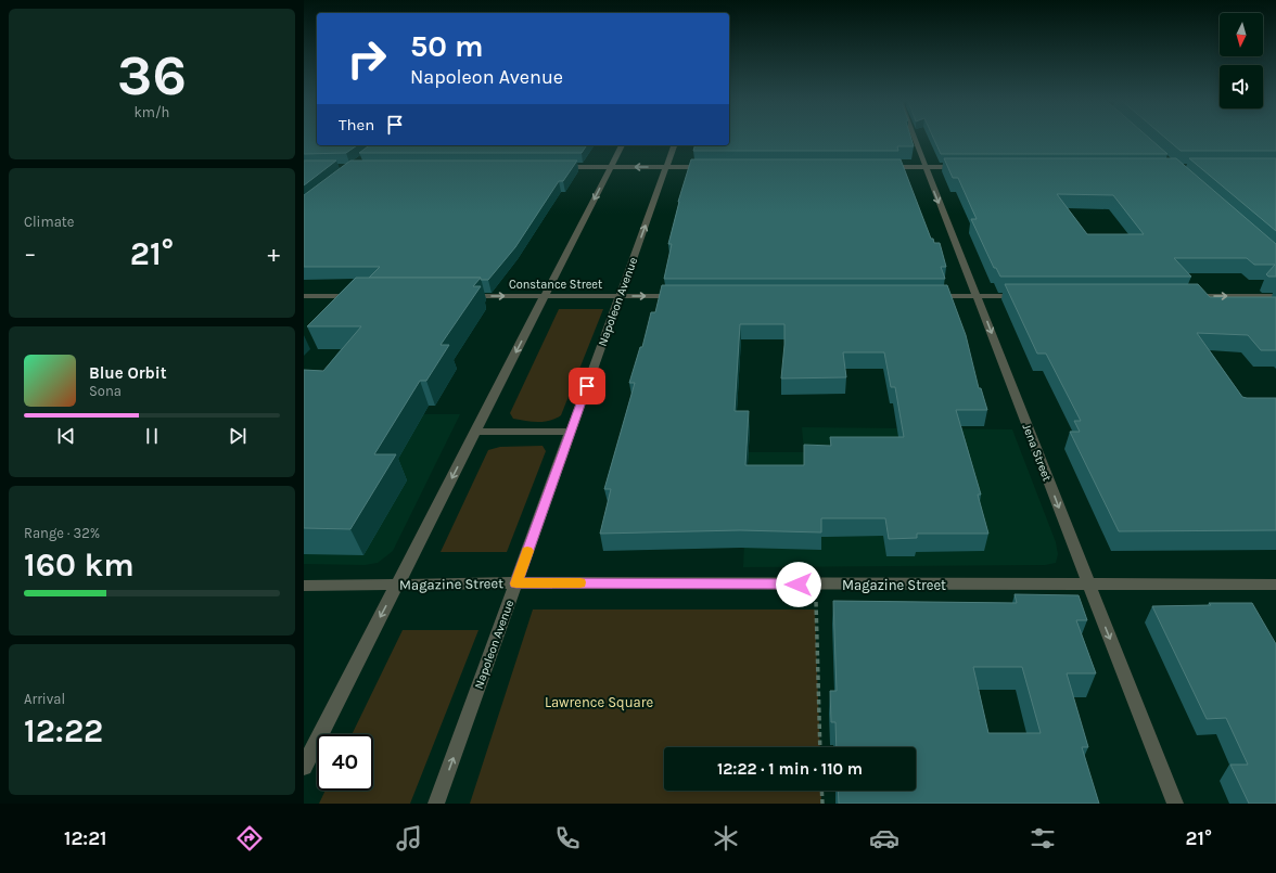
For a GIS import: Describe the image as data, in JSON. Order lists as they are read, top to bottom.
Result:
{
  "streets": {
    "street": [
      "Constance Street",
      "Napoleon Avenue",
      "Jena Street",
      "Magazine Street"
    ]
  },
  "crossings": [
    ["Constance Street", "Napoleon Avenue"],
    ["Napoleon Avenue", "Magazine Street"],
    ["Jena Street", "Magazine Street"]
  ],
  "one_way": ["Constance Street", "Jena Street"],
  "parks": ["Lawrence Square"],
  "north": "bottom",
  "page": {
    "tile": [
      ["36", "km/h"],
      "Climate",
      ["Range · 32%", "160 km"],
      ["Arrival", "12:22"]
    ],
    "turn": ["50 m", "Napoleon Avenue"],
    "then": "Then",
    "heat": ["−", "21°", "+"],
    "song": ["Blue Orbit", "Sona"],
    "limit": "40",
    "trip": "12:22 · 1 min · 110 m",
    "tabs": ["12:21", "21°"]
  }
}
